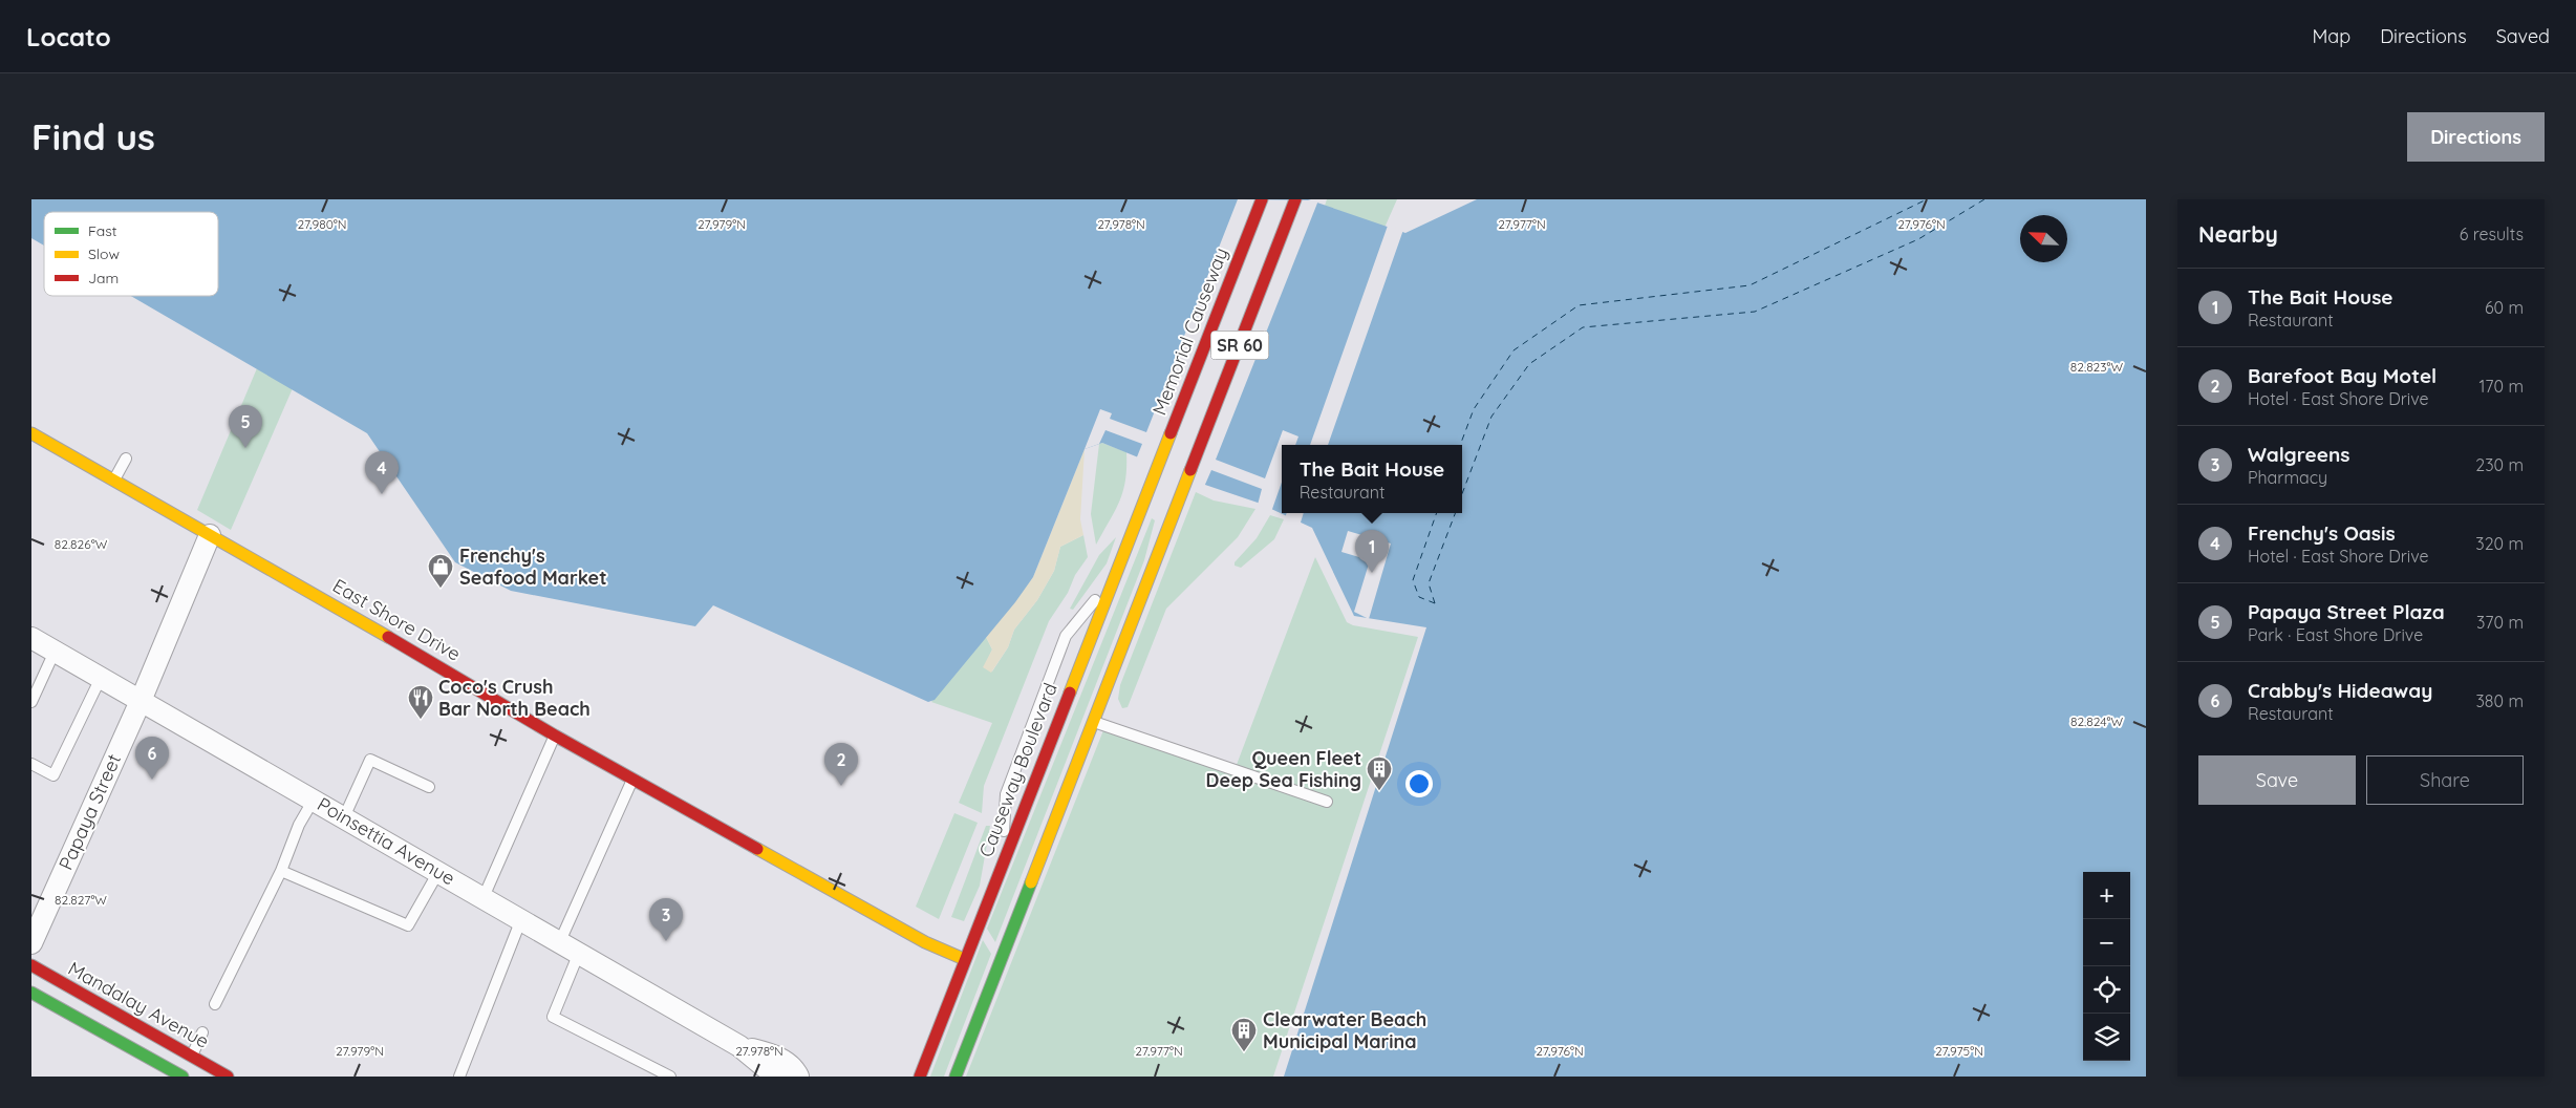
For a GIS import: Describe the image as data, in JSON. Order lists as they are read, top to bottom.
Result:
{
  "streets": {
    "main road": [
      "Memorial Causeway",
      "SR 60",
      "East Shore Drive",
      "Causeway Boulevard",
      "Mandalay Avenue"
    ],
    "street": ["Papaya Street", "Poinsettia Avenue"]
  },
  "crossings": [
    ["Memorial Causeway", "Causeway Boulevard"],
    ["East Shore Drive", "Causeway Boulevard"],
    ["East Shore Drive", "Papaya Street"],
    ["Papaya Street", "Poinsettia Avenue"]
  ],
  "places": {
    "shop": ["Frenchy's Seafood Market"],
    "restaurant": ["Coco's Crush Bar North Beach"],
    "building": ["Queen Fleet Deep Sea Fishing", "Clearwater Beach Municipal Marina"]
  },
  "legend": ["Fast", "Slow", "Jam"],
  "north": "top left",
  "page": {
    "header": "Locato",
    "nav": ["Map", "Directions", "Saved"],
    "buttons": [
      "Directions",
      ["Save", "Share"]
    ],
    "title": "Find us",
    "heading": ["Nearby", "6 results"],
    "list": [
      {
        "mark": "1",
        "name": "The Bait House",
        "note": "Restaurant",
        "value": "60 m"
      },
      {
        "mark": "2",
        "name": "Barefoot Bay Motel",
        "note": "Hotel · East Shore Drive",
        "value": "170 m"
      },
      {
        "mark": "3",
        "name": "Walgreens",
        "note": "Pharmacy",
        "value": "230 m"
      },
      {
        "mark": "4",
        "name": "Frenchy's Oasis",
        "note": "Hotel · East Shore Drive",
        "value": "320 m"
      },
      {
        "mark": "5",
        "name": "Papaya Street Plaza",
        "note": "Park · East Shore Drive",
        "value": "370 m"
      },
      {
        "mark": "6",
        "name": "Crabby's Hideaway",
        "note": "Restaurant",
        "value": "380 m"
      }
    ],
    "pins": [
      "5",
      "4",
      "1",
      "6",
      "2",
      "3"
    ],
    "popup": ["The Bait House", "Restaurant"],
    "map_buttons": ["+", "−"]
  },
  "coordinates": [
    "27.980°N",
    "27.979°N",
    "27.976°N",
    "27.978°N",
    "27.977°N",
    "82.823°W",
    "82.826°W",
    "82.824°W",
    "82.827°W",
    "27.975°N"
  ]
}
